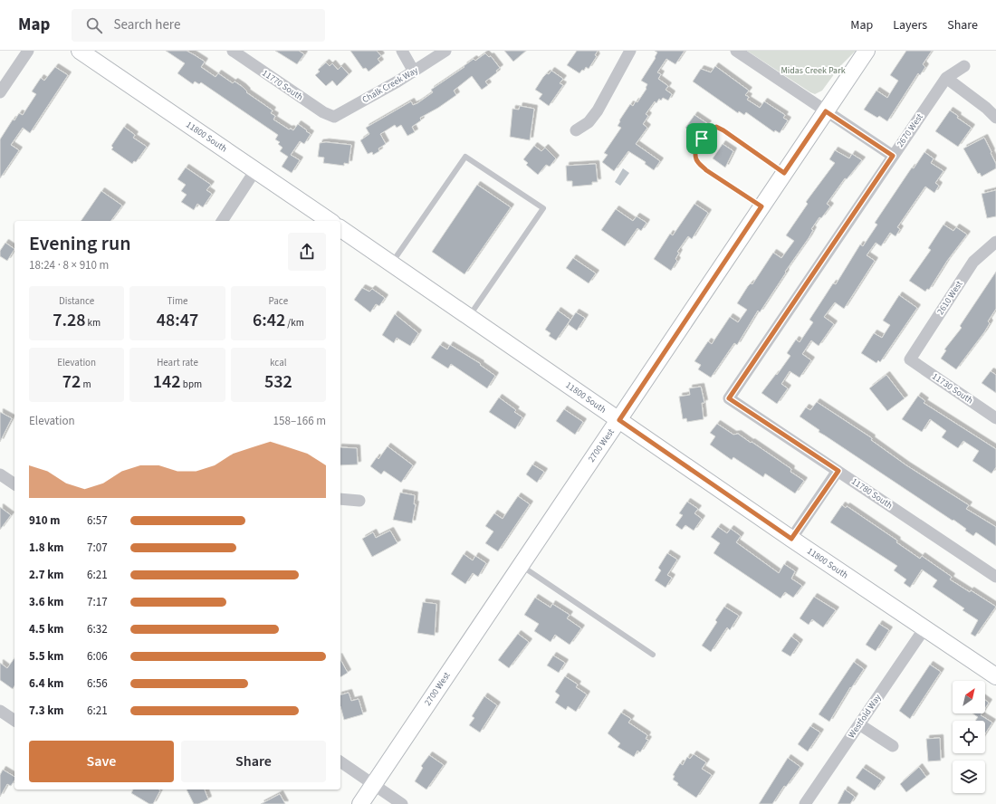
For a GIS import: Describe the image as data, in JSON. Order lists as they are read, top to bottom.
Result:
{
  "streets": {
    "main road": ["11800 South", "2700 West"],
    "street": [
      "11770 South",
      "Chalk Creek Way",
      "2670 West",
      "2610 West",
      "11730 South",
      "11780 South",
      "Westfold Way"
    ]
  },
  "crossings": [
    ["11770 South", "Chalk Creek Way"],
    ["2670 West", "11780 South"],
    ["11800 South", "2700 West"],
    ["11800 South", "Westfold Way"],
    ["2610 West", "11730 South"]
  ],
  "parks": ["Midas Creek Park"],
  "north": "top right",
  "page": {
    "header": "Map",
    "search": "Search here",
    "nav": ["Map", "Layers", "Share"],
    "heading": ["Evening run", "18:24 · 8 × 910 m"],
    "stats": [
      ["Distance", "7.28 km"],
      ["Time", "48:47"],
      ["Pace", "6:42 /km"],
      ["Elevation", "72 m"],
      ["Heart rate", "142 bpm"],
      ["kcal", "532"]
    ],
    "chart": ["Elevation", "158–166 m"],
    "list": [
      {
        "name": "910 m",
        "note": "6:57"
      },
      {
        "name": "1.8 km",
        "note": "7:07"
      },
      {
        "name": "2.7 km",
        "note": "6:21"
      },
      {
        "name": "3.6 km",
        "note": "7:17"
      },
      {
        "name": "4.5 km",
        "note": "6:32"
      },
      {
        "name": "5.5 km",
        "note": "6:06"
      },
      {
        "name": "6.4 km",
        "note": "6:56"
      },
      {
        "name": "7.3 km",
        "note": "6:21"
      }
    ],
    "buttons": ["Save", "Share"]
  }
}
